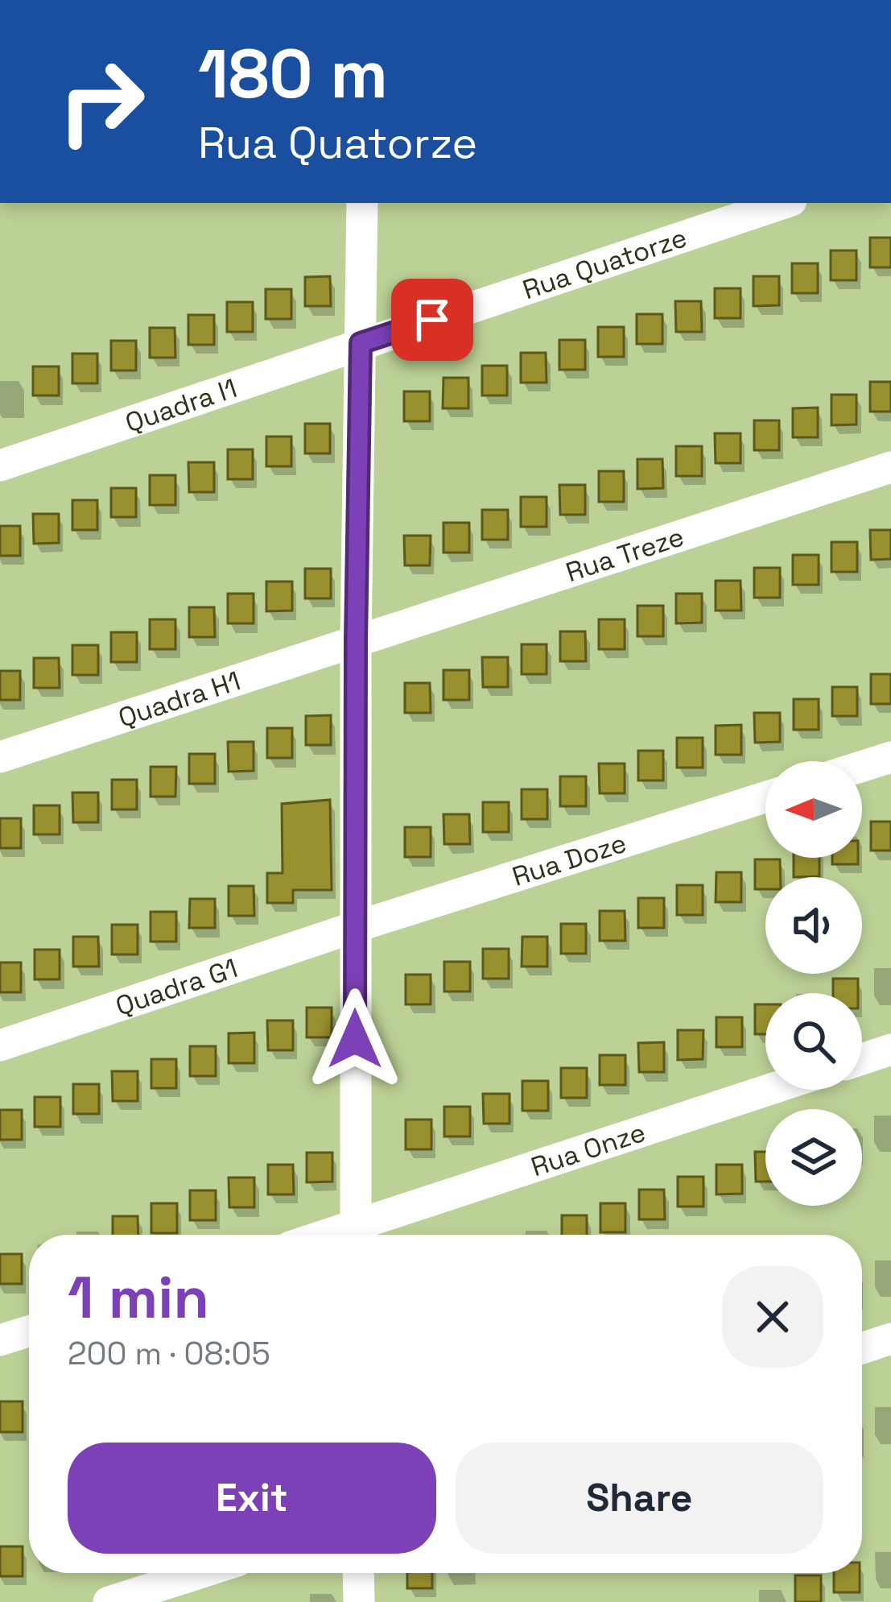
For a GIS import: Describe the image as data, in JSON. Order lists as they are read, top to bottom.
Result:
{
  "streets": {
    "street": [
      "Rua Quatorze",
      "Quadra I1",
      "Rua Treze",
      "Quadra H1",
      "Rua Doze",
      "Quadra G1",
      "Rua Onze"
    ]
  },
  "crossings": [
    ["Rua Quatorze", "Quadra I1"],
    ["Rua Treze", "Quadra H1"],
    ["Rua Doze", "Quadra G1"]
  ],
  "north": "left",
  "page": {
    "turn": ["180 m", "Rua Quatorze"],
    "heading": ["1 min", "200 m · 08:05"],
    "buttons": ["Exit", "Share"]
  }
}
